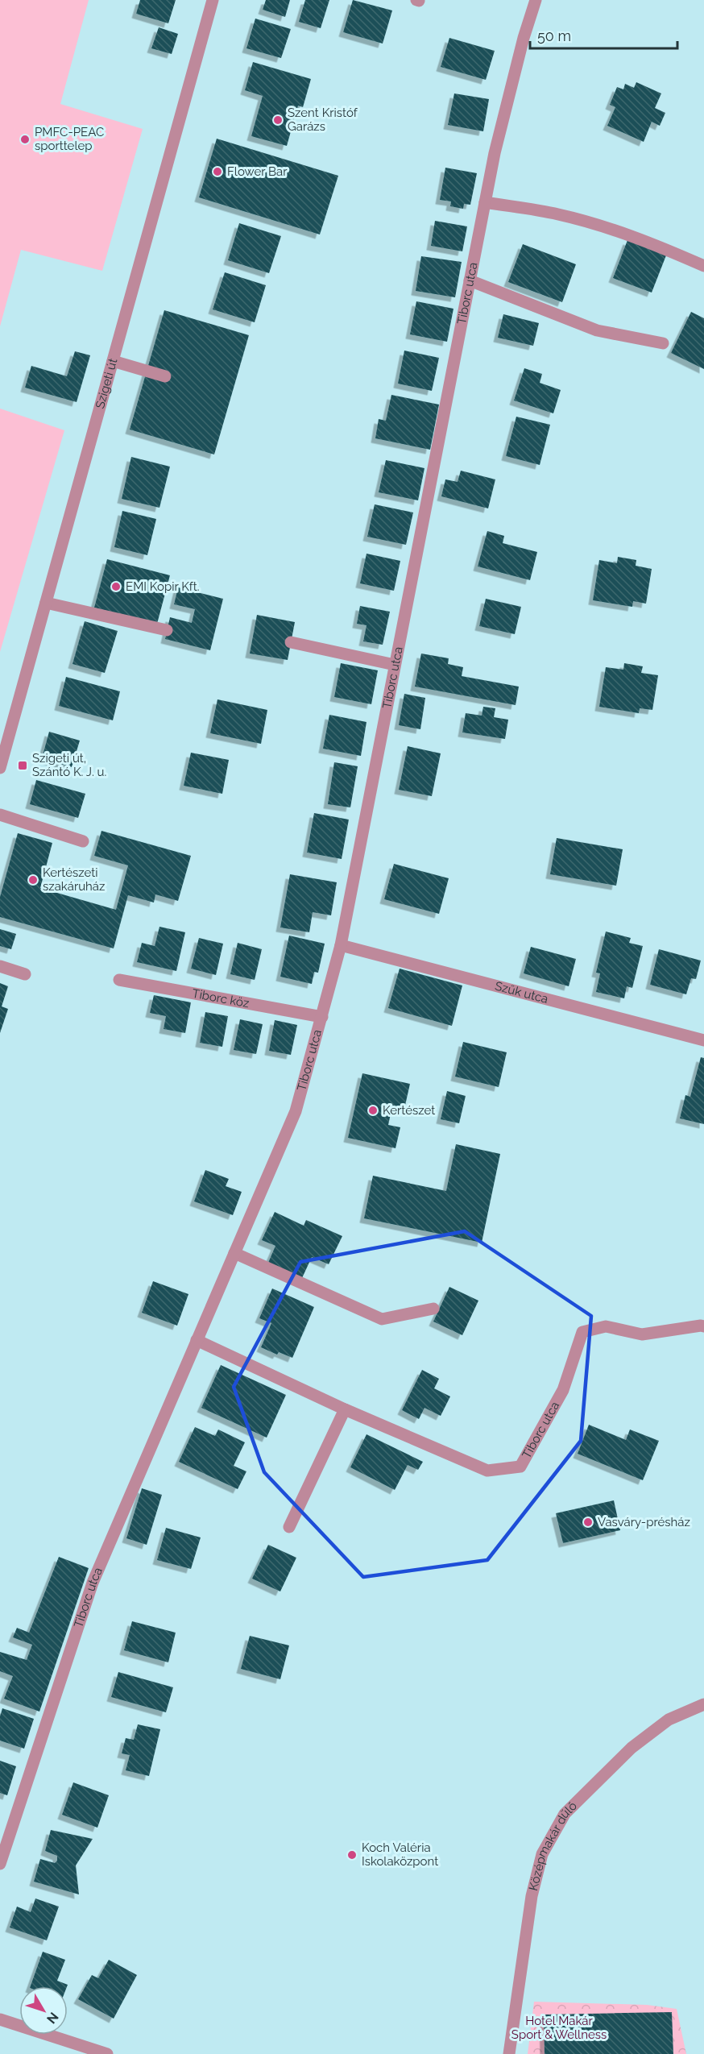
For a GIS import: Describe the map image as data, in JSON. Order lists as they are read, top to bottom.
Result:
{
  "streets": {
    "street": [
      "Tiborc utca",
      "Szigeti út",
      "Szűk utca",
      "Tiborc köz",
      "Középmakár dűlő"
    ]
  },
  "crossings": [
    ["Tiborc utca", "Szűk utca"],
    ["Tiborc utca", "Tiborc köz"]
  ],
  "parks": ["Hotel Makár Sport & Wellness"],
  "places": {
    "other": [
      "Szent Kristóf Garázs",
      "PMFC-PEAC sporttelep",
      "Flower Bar",
      "EMI Kopir Kft.",
      "Kertészeti szakáruház",
      "Kertészet",
      "Vasváry-présház",
      "Koch Valéria Iskolaközpont"
    ],
    "transit": ["Szigeti út, Szántó K. J. u."]
  },
  "scale_bar": "50 m",
  "north": "bottom right"
}
